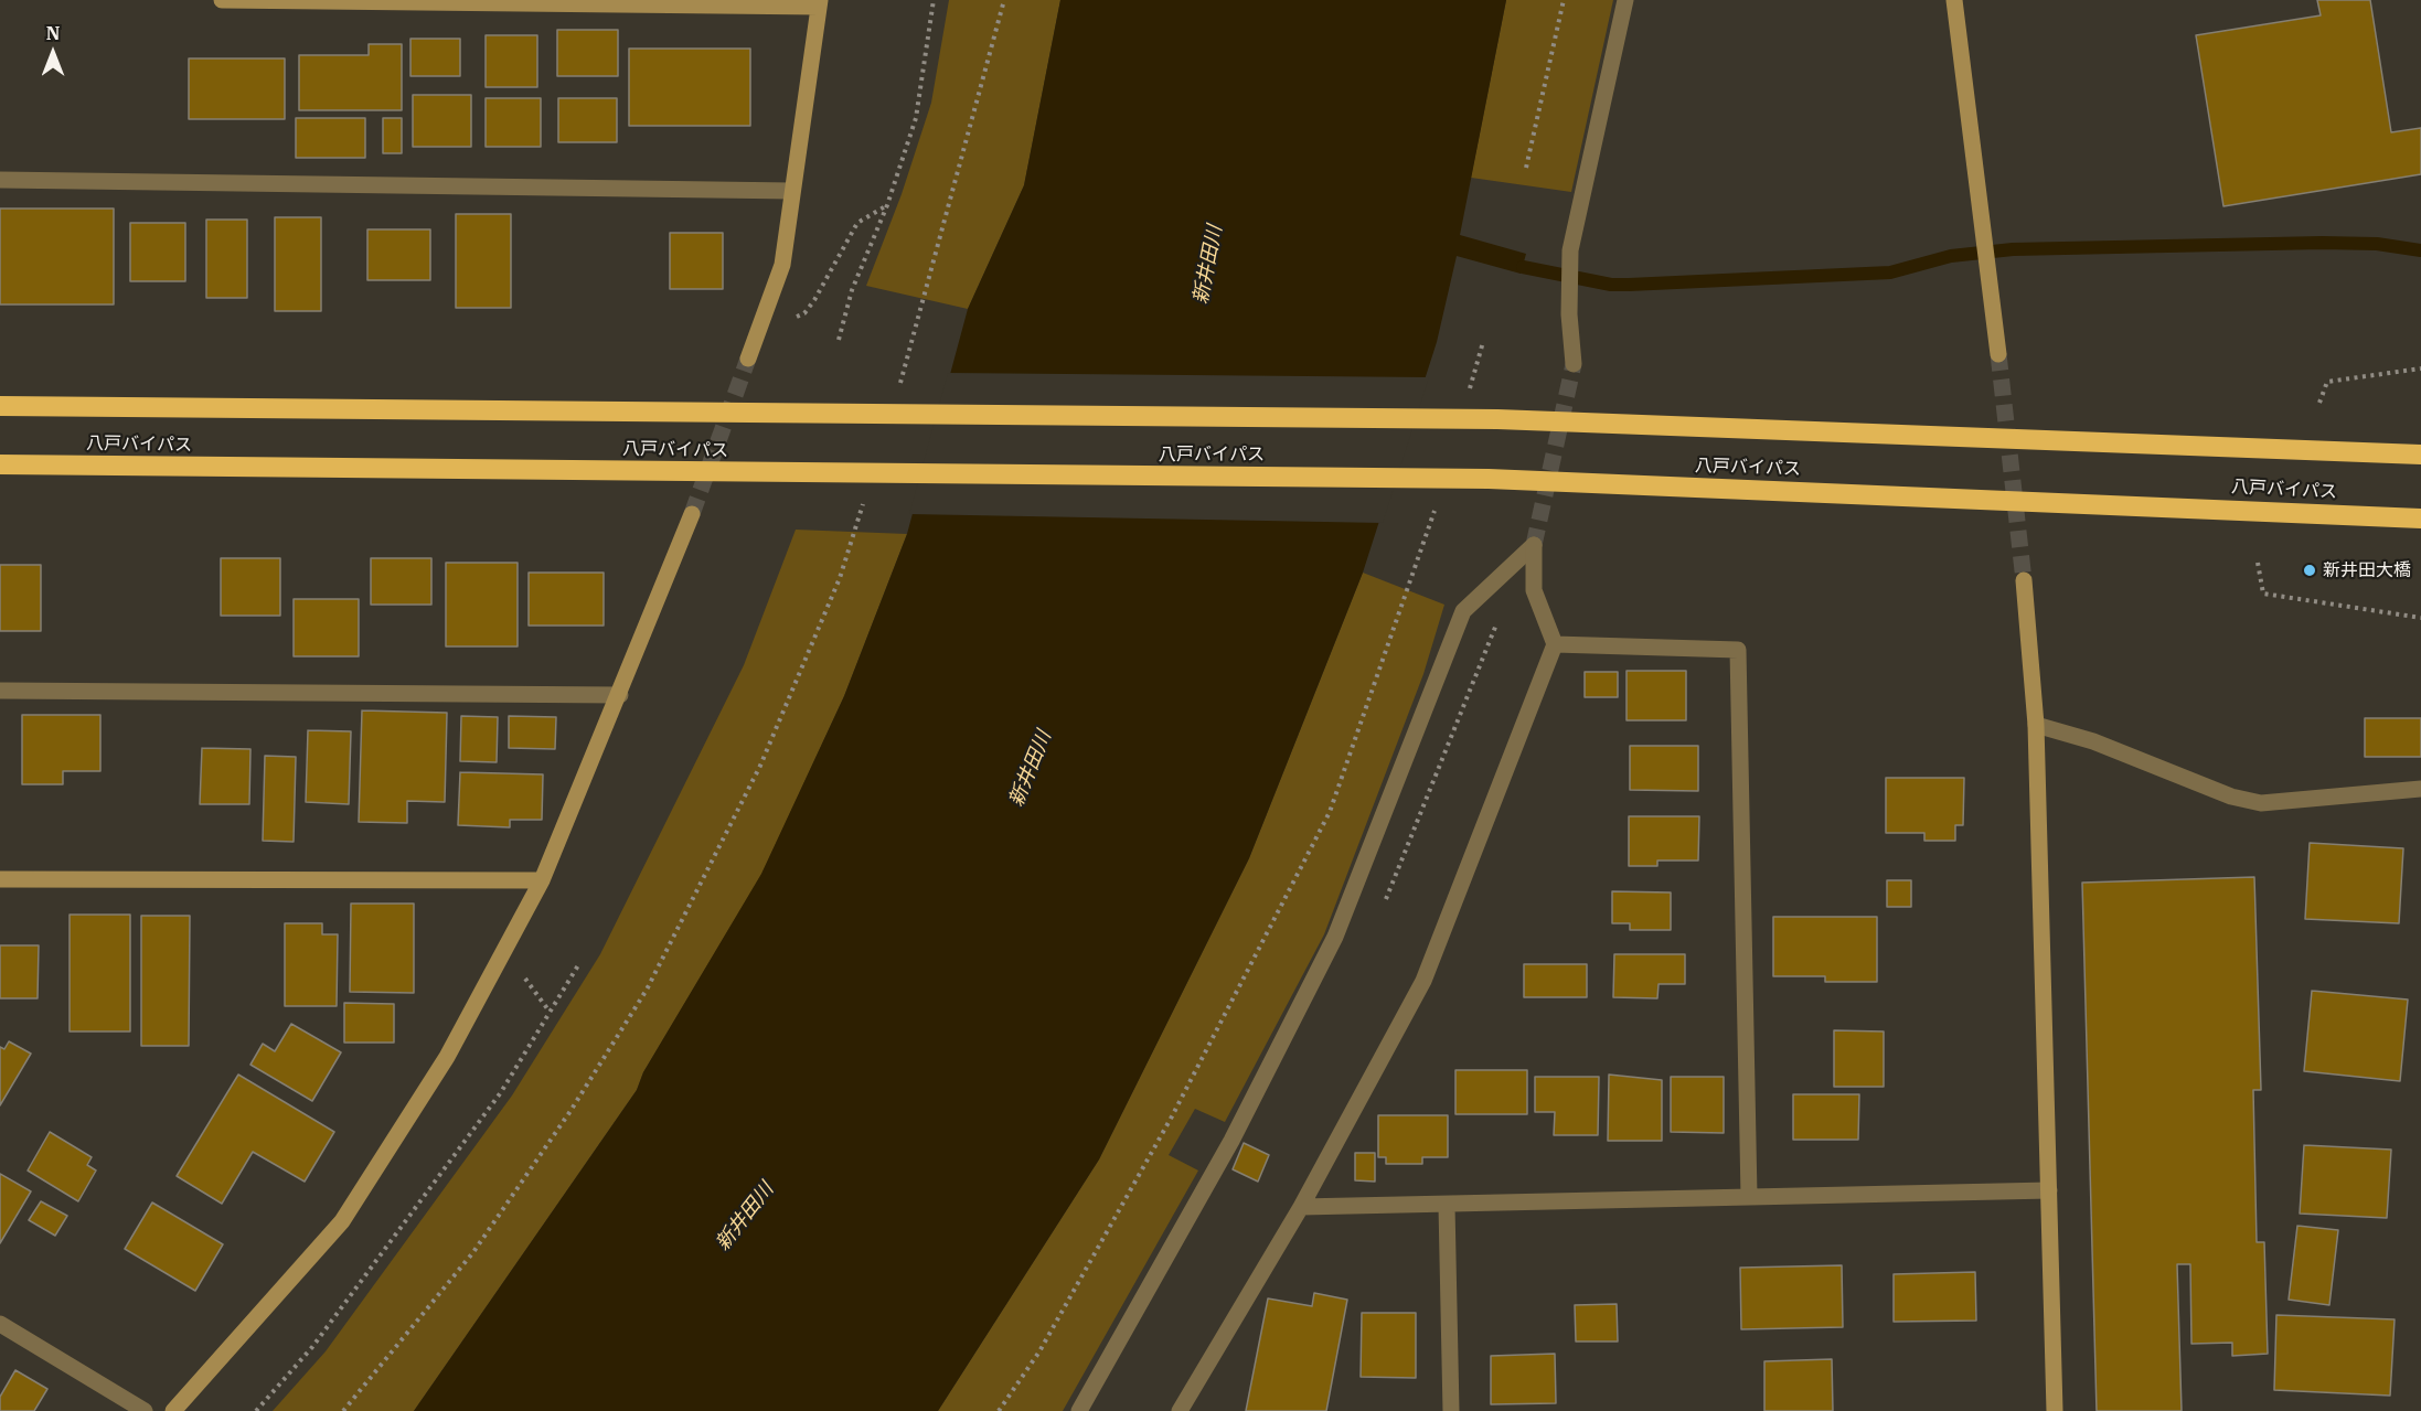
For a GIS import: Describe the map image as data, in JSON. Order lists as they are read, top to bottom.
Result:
{
  "streets": {
    "highway": ["八戸バイパス"]
  },
  "water": ["新井田川"],
  "places": ["新井田大橋"],
  "north": "top"
}
